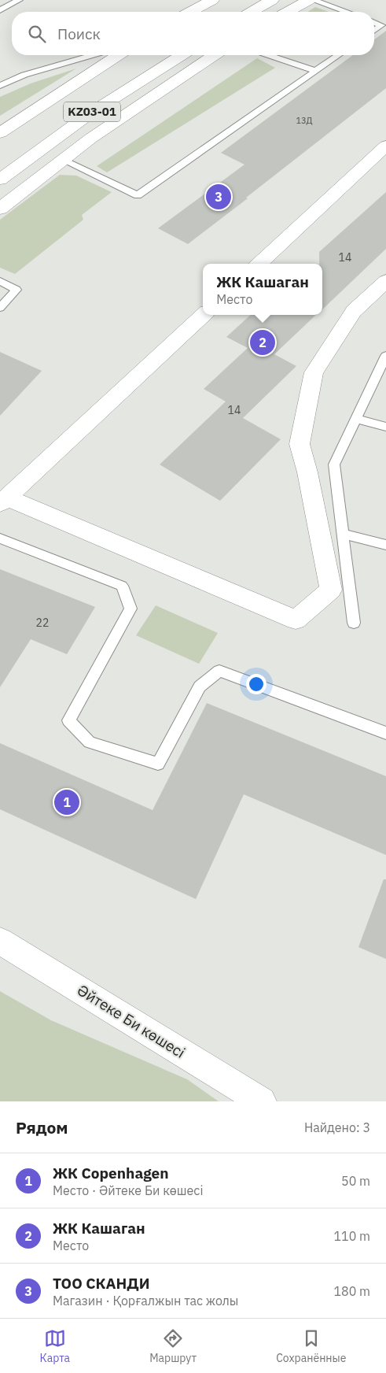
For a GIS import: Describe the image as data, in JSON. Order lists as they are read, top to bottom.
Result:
{
  "streets": {
    "street": ["KZ03-01", "Әйтеке Би көшесі"]
  },
  "house_numbers": [
    "13Д",
    "14",
    "14",
    "22"
  ],
  "page": {
    "search": "Поиск",
    "pins": ["3", "2", "1"],
    "popup": ["ЖК Кашаган", "Место"],
    "heading": ["Рядом", "Найдено: 3"],
    "list": [
      {
        "mark": "1",
        "name": "ЖК Copenhagen",
        "note": "Место · Әйтеке Би көшесі",
        "value": "50 m"
      },
      {
        "mark": "2",
        "name": "ЖК Кашаган",
        "note": "Место",
        "value": "110 m"
      },
      {
        "mark": "3",
        "name": "ТОО СКАНДИ",
        "note": "Магазин · Қорғалжын тас жолы",
        "value": "180 m"
      }
    ],
    "nav": ["Карта", "Маршрут", "Сохранённые"]
  }
}
